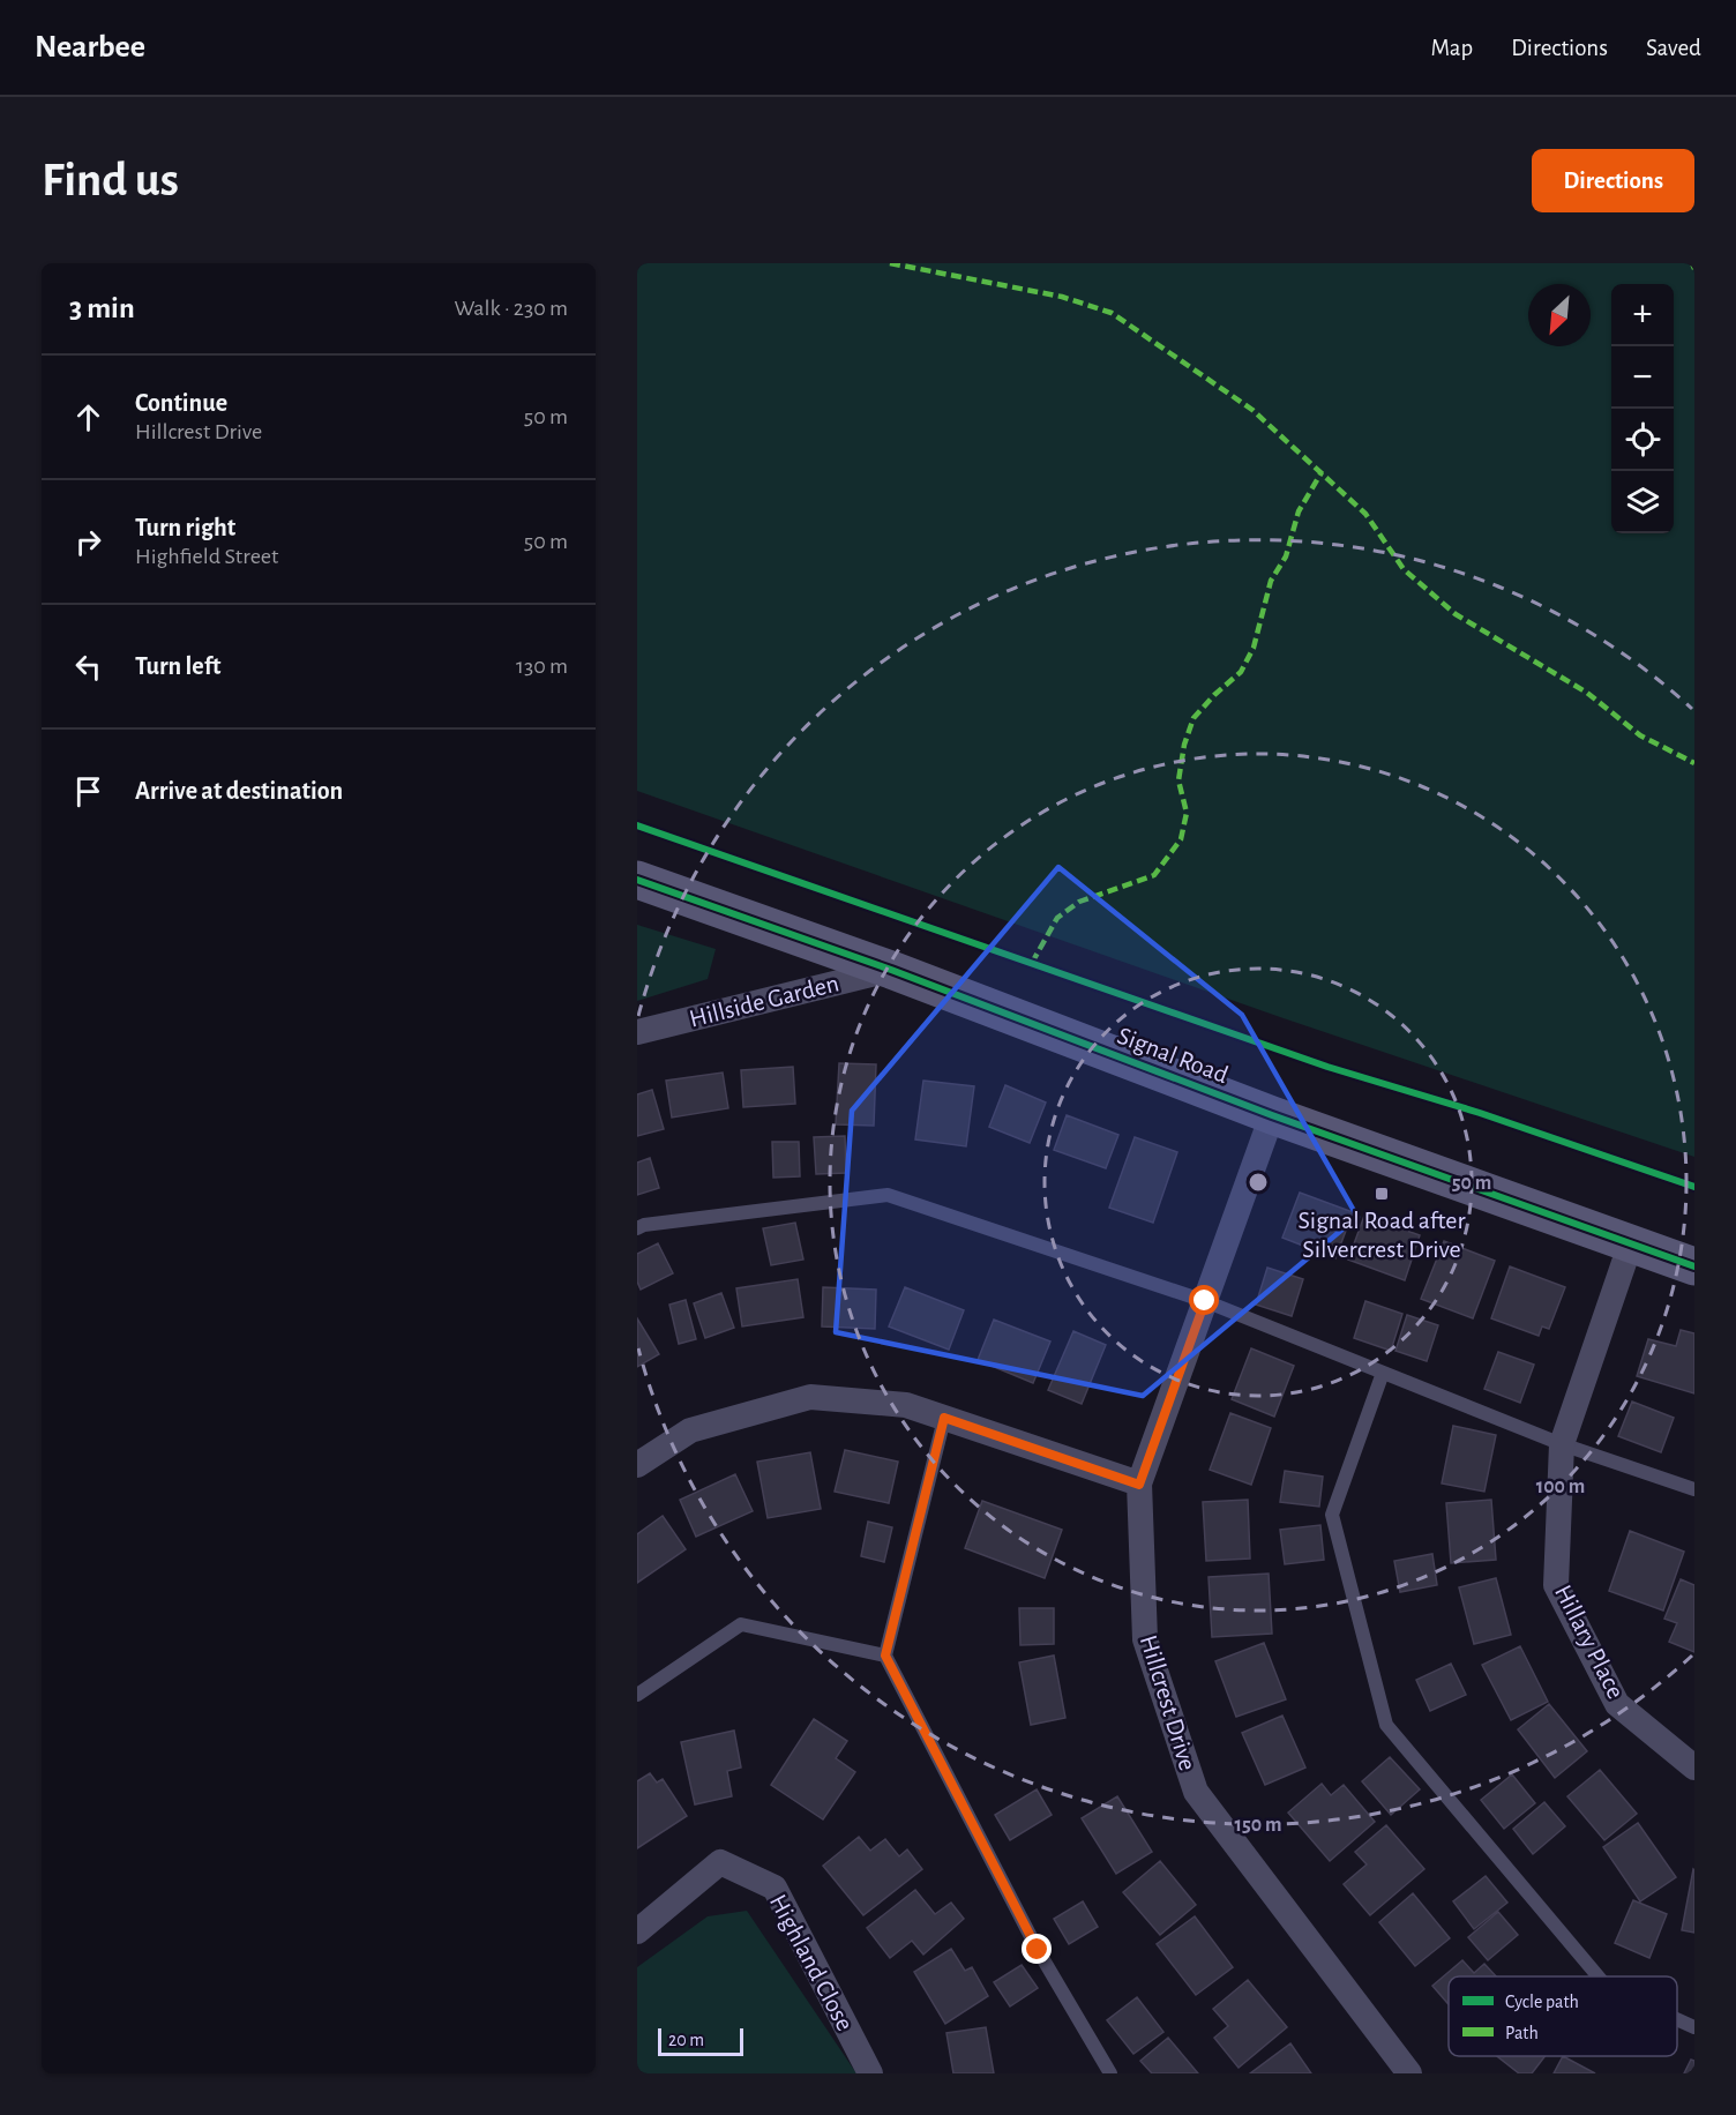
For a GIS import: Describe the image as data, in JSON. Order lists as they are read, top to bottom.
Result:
{
  "streets": {
    "street": [
      "Hillside Garden",
      "Signal Road",
      "Hillary Place",
      "Hillcrest Drive",
      "Highland Close"
    ]
  },
  "crossings": [
    ["Hillside Garden", "Signal Road"],
    ["Signal Road", "Hillary Place"],
    ["Signal Road", "Hillcrest Drive"]
  ],
  "places": {
    "transit": ["Signal Road after Silvercrest Drive"]
  },
  "legend": ["Cycle path", "Path"],
  "scale_bar": "20 m",
  "north": "bottom left",
  "page": {
    "header": "Nearbee",
    "nav": ["Map", "Directions", "Saved"],
    "buttons": "Directions",
    "title": "Find us",
    "heading": ["3 min", "Walk · 230 m"],
    "map_buttons": ["+", "−"],
    "list": [
      ["Continue", "Hillcrest Drive", "50 m"],
      ["Turn right", "Highfield Street", "50 m"],
      ["Turn left", "130 m"],
      "Arrive at destination"
    ],
    "scale": "20 m"
  },
  "rings": ["50 m", "100 m", "150 m"]
}
